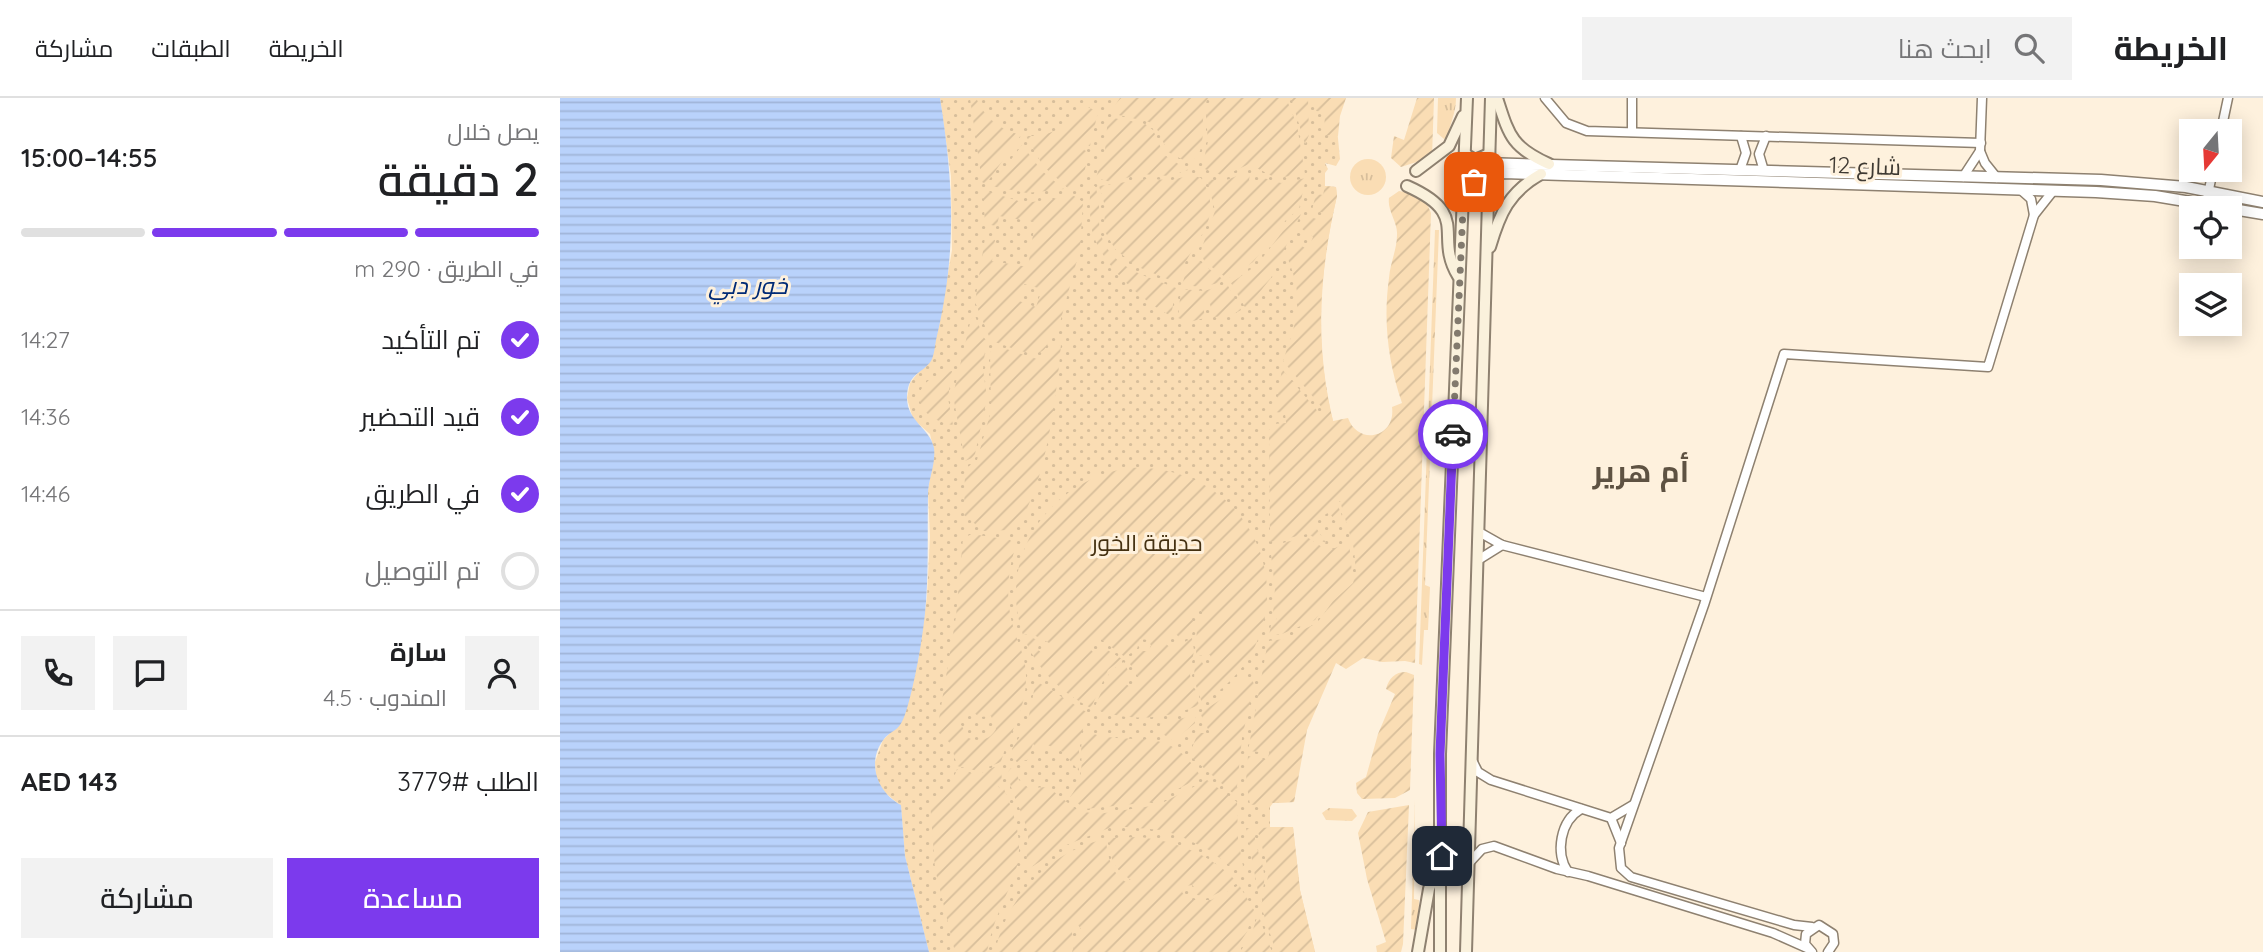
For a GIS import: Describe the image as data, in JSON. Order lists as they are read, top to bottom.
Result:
{
  "streets": {
    "street": ["شارع 12"]
  },
  "districts": ["أم هرير"],
  "water": ["خور دبي"],
  "parks": ["حديقة الخور"],
  "north": "bottom",
  "page": {
    "header": "الخريطة",
    "search": "ابحث هنا",
    "nav": ["الخريطة", "الطبقات", "مشاركة"],
    "heading": ["2 دقيقة", "يصل خلال", "14:55–15:00"],
    "panel": [
      "سارة",
      "المندوب · 4.5",
      "الطلب #3779",
      "AED 143"
    ],
    "bar": "في الطريق · 290 m",
    "list": [
      ["تم التأكيد", "14:27"],
      ["قيد التحضير", "14:36"],
      ["في الطريق", "14:46"],
      "تم التوصيل"
    ],
    "buttons": ["مساعدة", "مشاركة"]
  }
}
